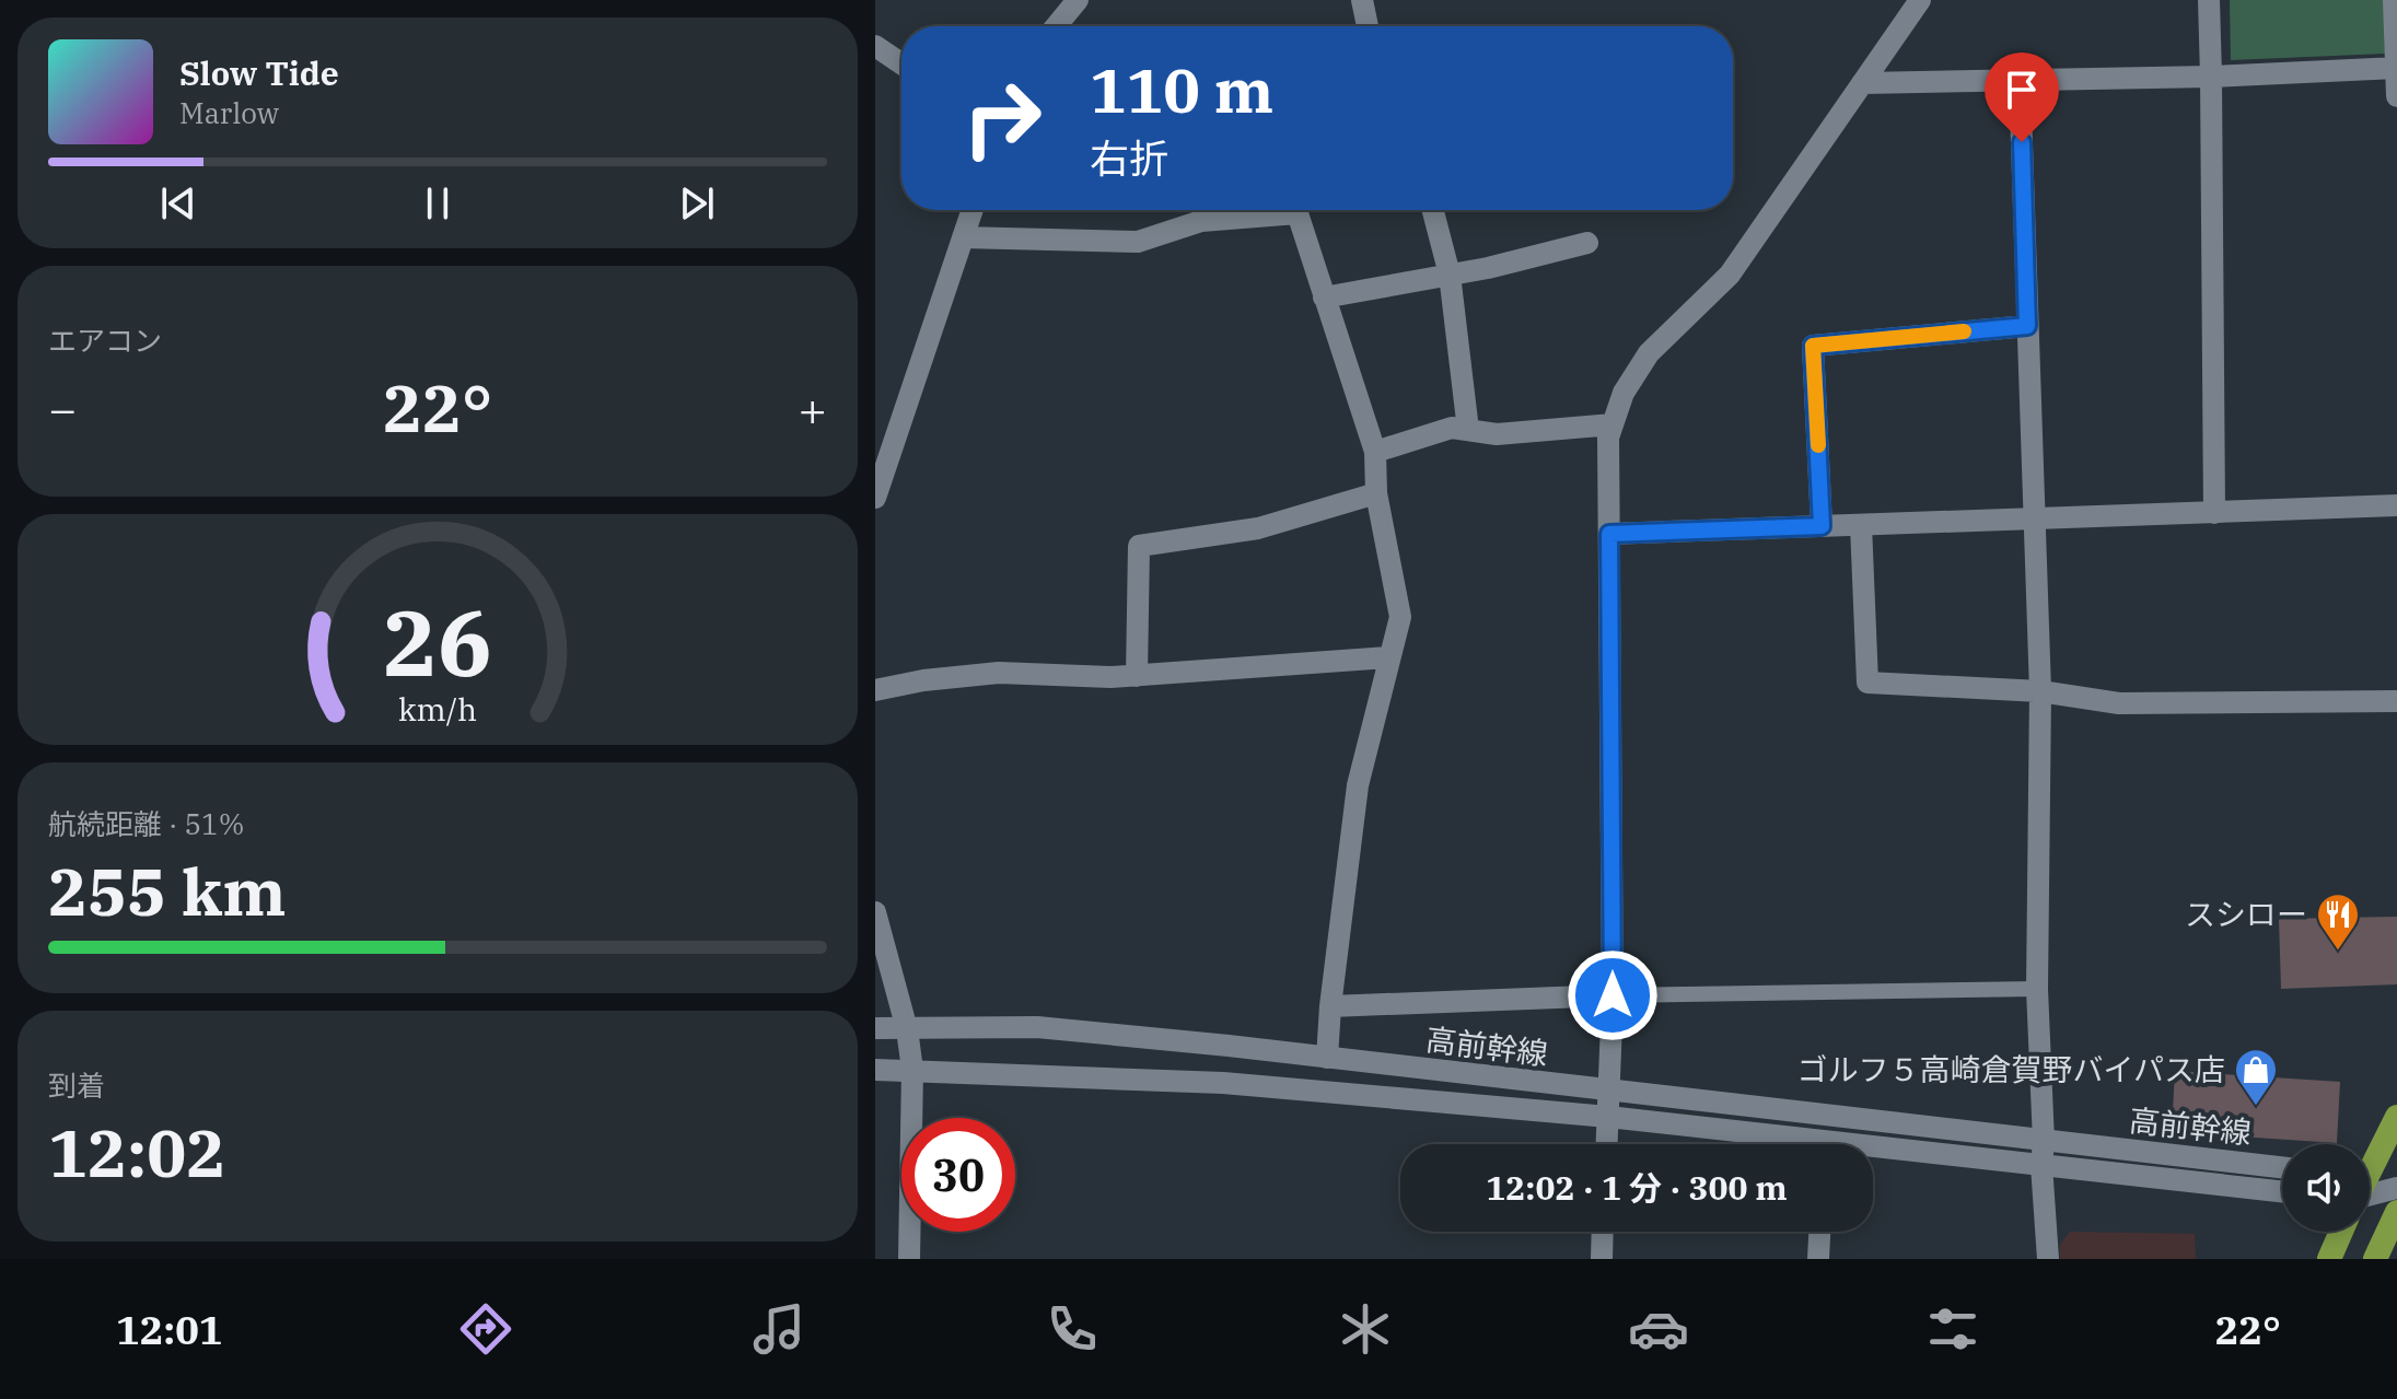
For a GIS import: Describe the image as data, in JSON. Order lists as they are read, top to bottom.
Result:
{
  "streets": {
    "street": ["高前幹線"]
  },
  "places": {
    "restaurant": ["スシロー"],
    "shop": ["ゴルフ５高崎倉賀野バイパス店"]
  },
  "page": {
    "turn": ["110 m", "右折"],
    "song": ["Slow Tide", "Marlow"],
    "tile": [
      "エアコン",
      ["航続距離 · 51%", "255 km"],
      ["到着", "12:02"]
    ],
    "heat": ["−", "22°", "+"],
    "limit": "30",
    "trip": "12:02 · 1 分 · 300 m",
    "tabs": ["12:01", "22°"],
    "gauge": ["26", "km/h"]
  }
}
